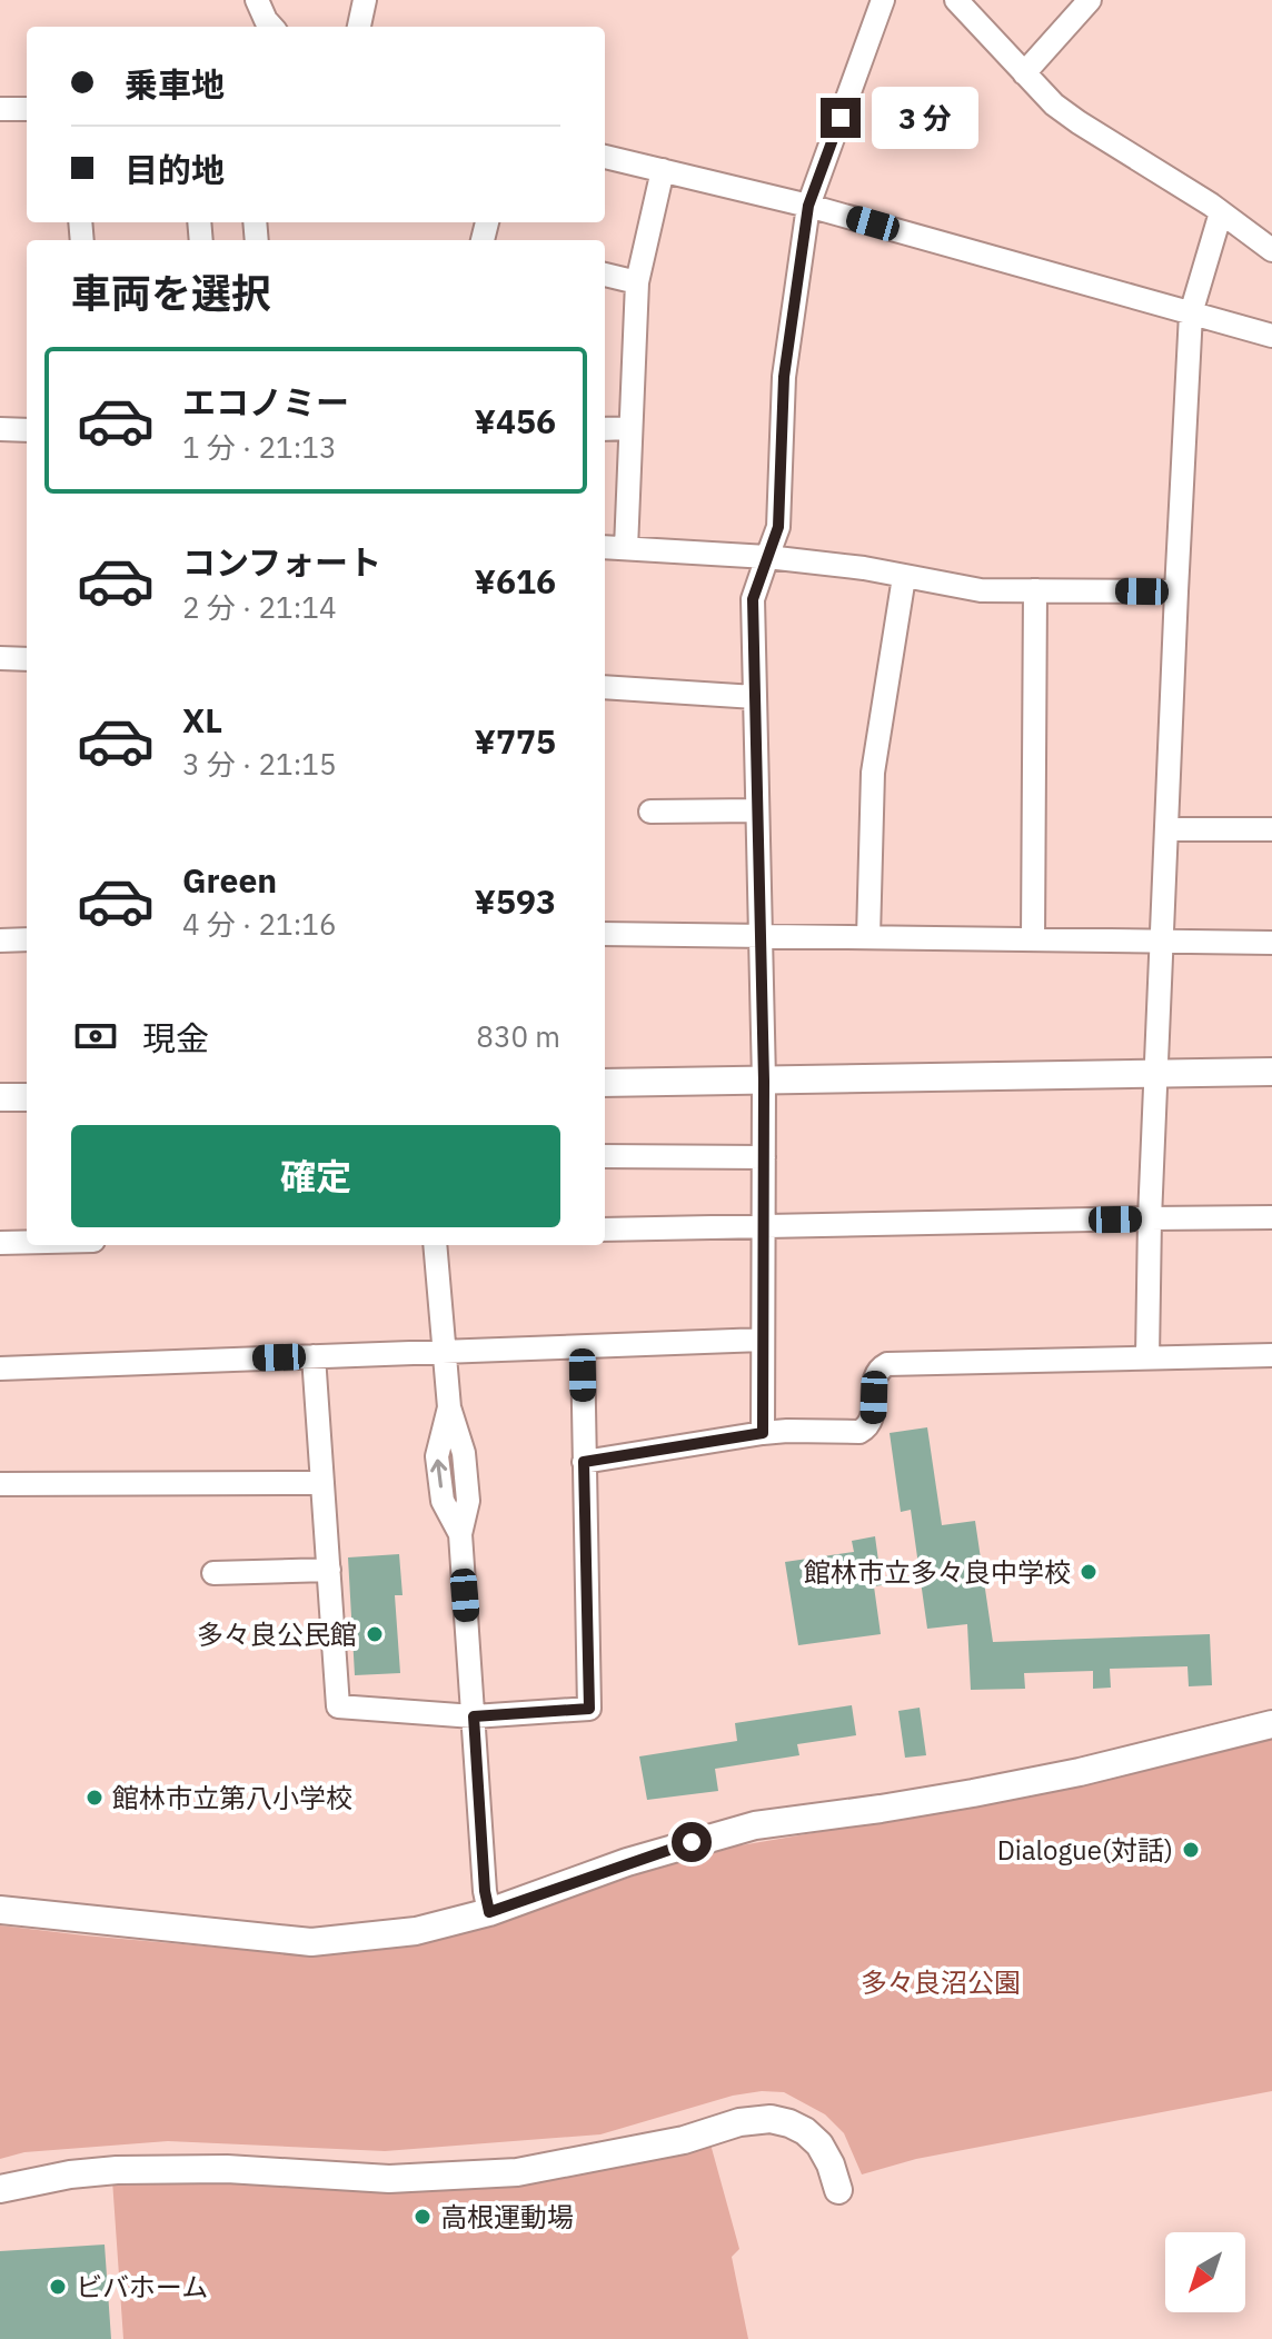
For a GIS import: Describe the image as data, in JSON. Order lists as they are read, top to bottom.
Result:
{
  "parks": ["多々良沼公園"],
  "places": [
    "館林市立多々良中学校",
    "多々良公民館",
    "館林市立第八小学校",
    "Dialogue(対話)",
    "高根運動場",
    "ビバホーム"
  ],
  "north": "bottom left",
  "page": {
    "banner": ["乗車地", "目的地"],
    "bubble": "3 分",
    "heading": "車両を選択",
    "list": [
      {
        "name": "エコノミー",
        "note": "1 分 · 21:13",
        "value": "¥456"
      },
      {
        "name": "コンフォート",
        "note": "2 分 · 21:14",
        "value": "¥616"
      },
      {
        "name": "XL",
        "note": "3 分 · 21:15",
        "value": "¥775"
      },
      {
        "name": "Green",
        "note": "4 分 · 21:16",
        "value": "¥593"
      }
    ],
    "pay": ["現金", "830 m"],
    "buttons": "確定"
  }
}
